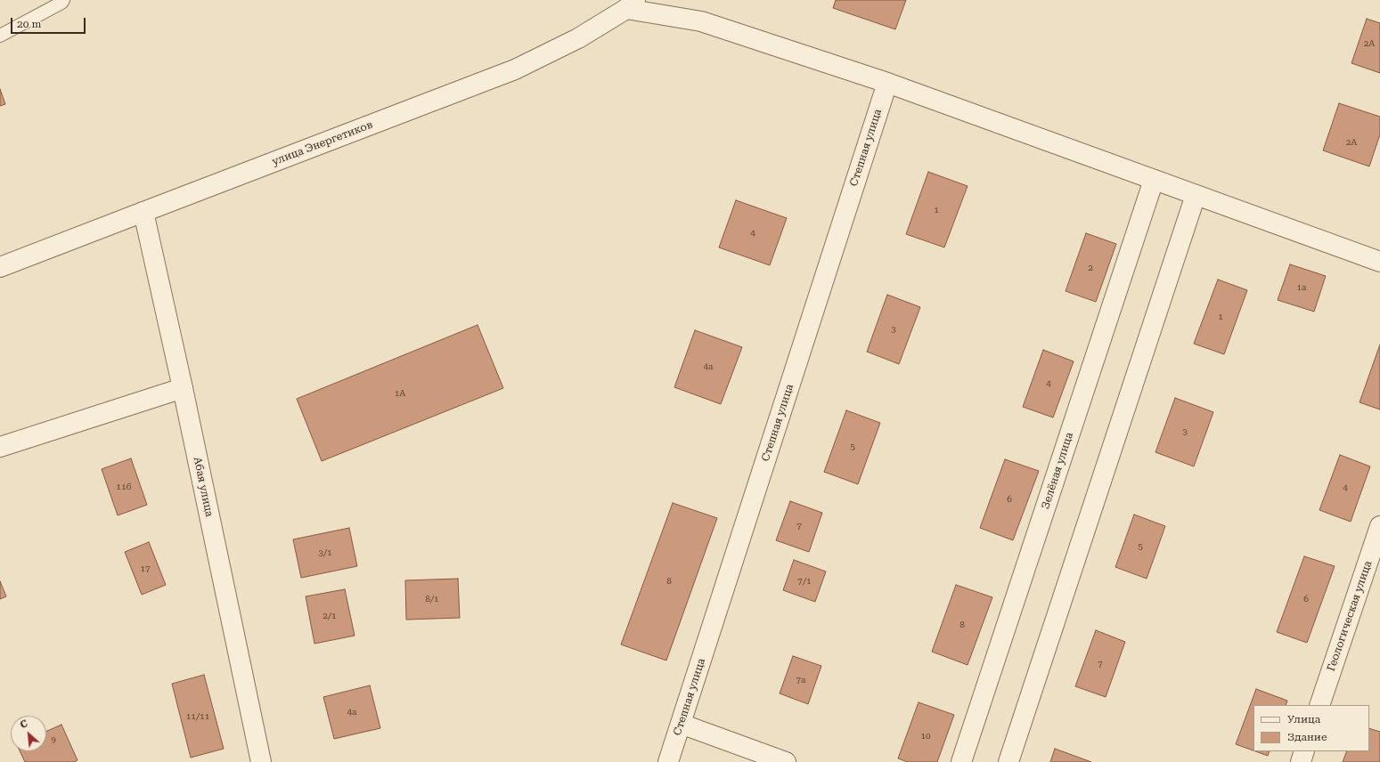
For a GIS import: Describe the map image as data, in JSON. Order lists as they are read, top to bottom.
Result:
{
  "streets": {
    "street": [
      "улица Энергетиков",
      "Степная улица",
      "Зелёная улица",
      "Абая улица",
      "Геологическая улица"
    ]
  },
  "crossings": [
    ["улица Энергетиков", "Абая улица"]
  ],
  "house_numbers": [
    "2А",
    "2А",
    "1",
    "4",
    "2",
    "1а",
    "1",
    "3",
    "4а",
    "4",
    "1А",
    "3",
    "5",
    "11б",
    "4",
    "6",
    "7",
    "5",
    "3/1",
    "17",
    "8",
    "7/1",
    "8/1",
    "6",
    "2/1",
    "8",
    "7",
    "7а",
    "4а",
    "11/11",
    "10",
    "9"
  ],
  "legend": ["Улица", "Здание"],
  "scale_bar": "20 m",
  "north": "top left"
}
